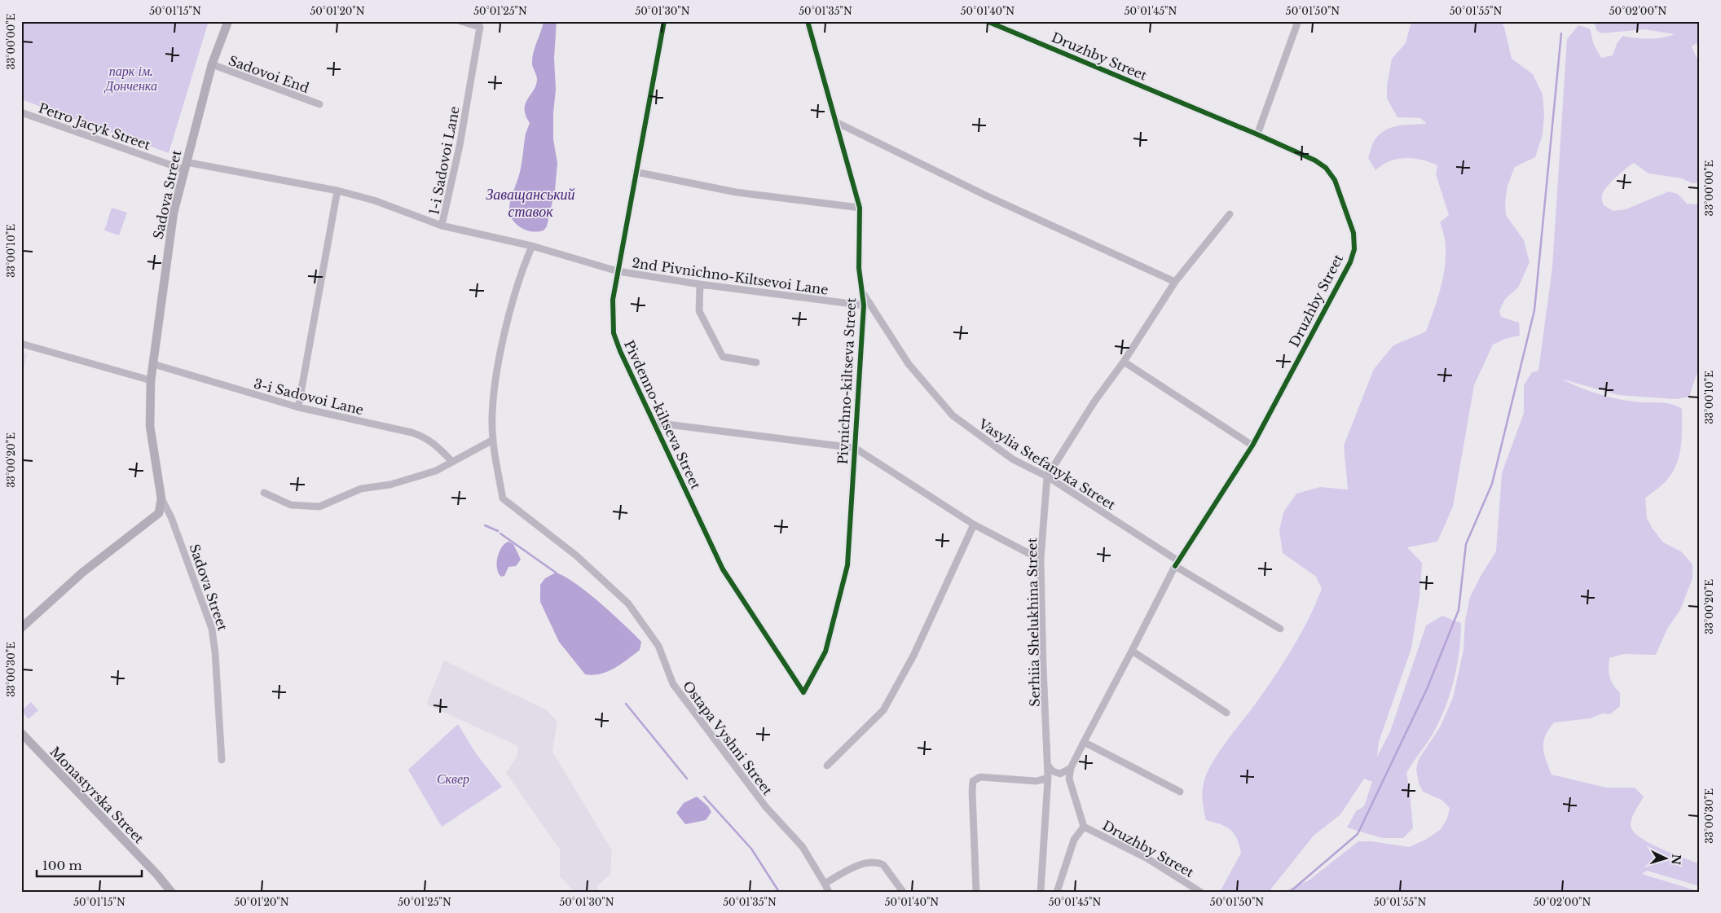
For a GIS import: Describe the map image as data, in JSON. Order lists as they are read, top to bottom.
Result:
{
  "streets": {
    "main road": ["Sadova Street", "Monastyrska Street"],
    "street": [
      "Druzhby Street",
      "Sadovoi End",
      "Petro Jacyk Street",
      "1-i Sadovoi Lane",
      "2nd Pivnichno-Kiltsevoi Lane",
      "Pivnichno-kiltseva Street",
      "3-i Sadovoi Lane",
      "Pivdenno-kiltseva Street",
      "Vasylia Stefanyka Street",
      "Serhiia Shelukhina Street",
      "Ostapa Vyshni Street"
    ]
  },
  "crossings": [
    ["Druzhby Street", "Vasylia Stefanyka Street"],
    ["Sadovoi End", "Sadova Street"],
    ["Petro Jacyk Street", "1-i Sadovoi Lane"],
    ["Petro Jacyk Street", "Sadova Street"],
    ["1-i Sadovoi Lane", "Sadova Street"],
    ["1-i Sadovoi Lane", "2nd Pivnichno-Kiltsevoi Lane"],
    ["Sadova Street", "3-i Sadovoi Lane"],
    ["2nd Pivnichno-Kiltsevoi Lane", "Pivnichno-kiltseva Street"],
    ["2nd Pivnichno-Kiltsevoi Lane", "Pivdenno-kiltseva Street"],
    ["2nd Pivnichno-Kiltsevoi Lane", "Ostapa Vyshni Street"],
    ["Pivnichno-kiltseva Street", "Pivdenno-kiltseva Street"],
    ["Pivnichno-kiltseva Street", "Vasylia Stefanyka Street"],
    ["Vasylia Stefanyka Street", "Serhiia Shelukhina Street"]
  ],
  "water": ["Заващанський ставок"],
  "parks": ["парк ім. Донченка", "Сквер"],
  "scale_bar": "100 m",
  "north": "right",
  "coordinates": [
    "50°01'15\"N",
    "50°01'20\"N",
    "50°01'25\"N",
    "50°01'30\"N",
    "50°01'35\"N",
    "50°01'40\"N",
    "50°01'45\"N",
    "50°01'50\"N",
    "50°01'55\"N",
    "50°02'00\"N",
    "33°00'00\"E",
    "33°00'10\"E",
    "33°00'20\"E",
    "33°00'30\"E"
  ]
}
